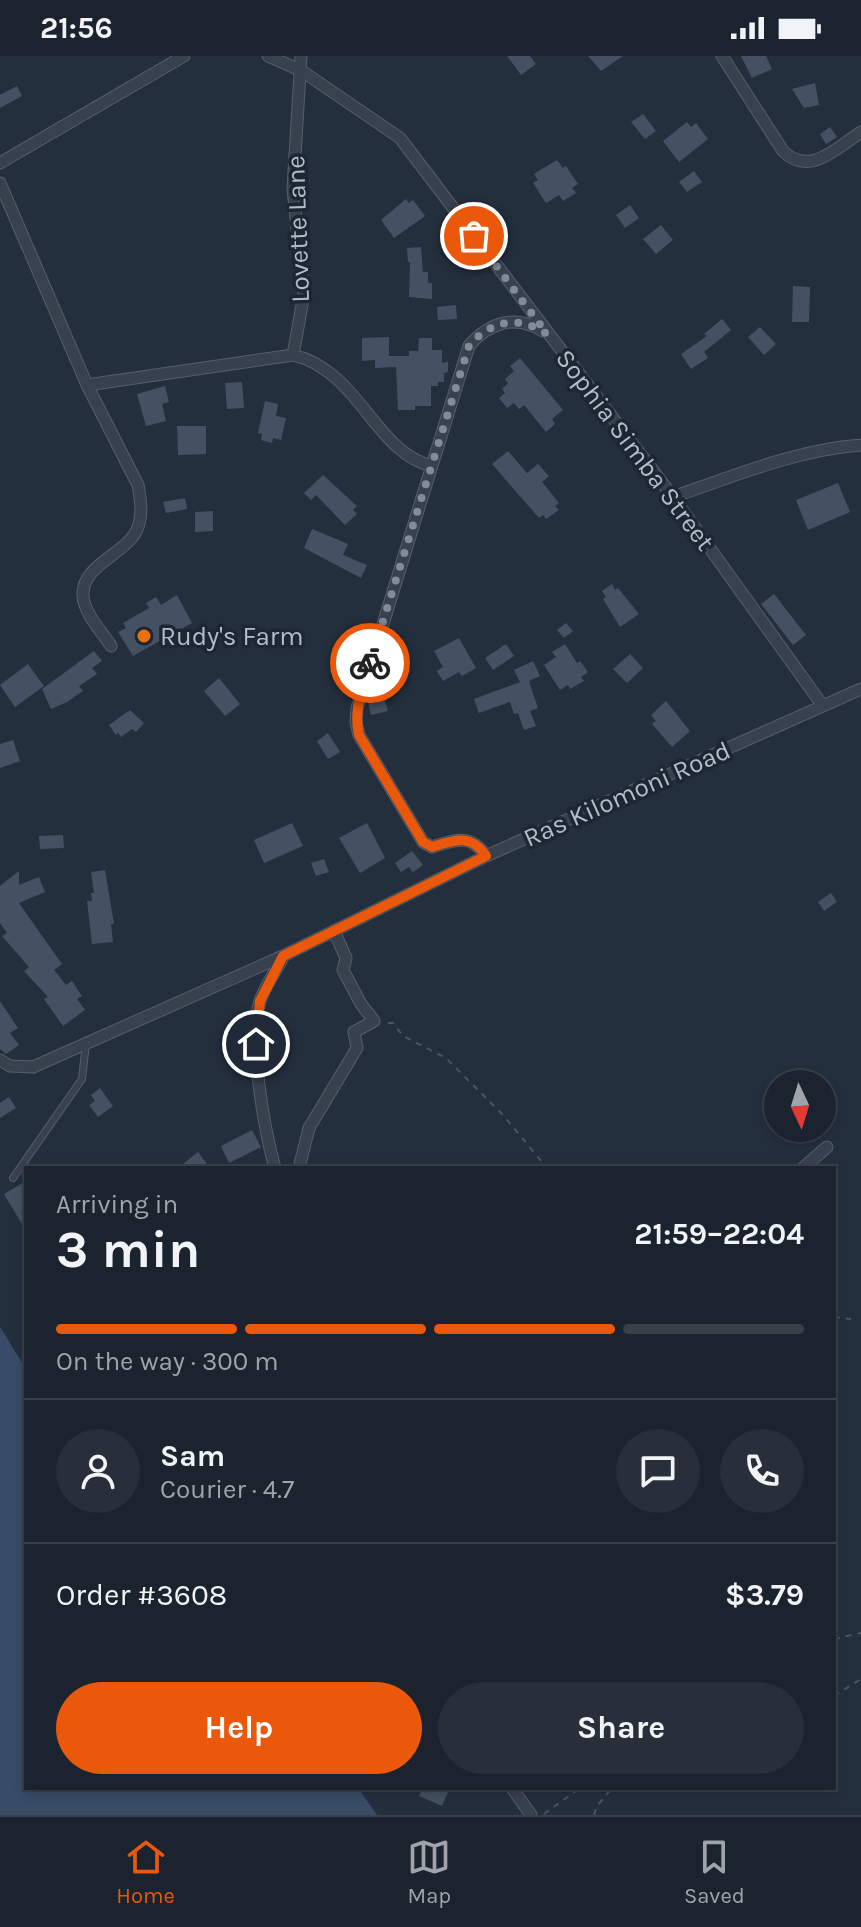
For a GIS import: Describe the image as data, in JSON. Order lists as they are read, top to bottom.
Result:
{
  "streets": {
    "street": ["Lovette Lane", "Sophia Simba Street", "Ras Kilomoni Road"]
  },
  "crossings": [
    ["Lovette Lane", "Sophia Simba Street"],
    ["Sophia Simba Street", "Ras Kilomoni Road"]
  ],
  "places": ["Rudy's Farm"],
  "north": "bottom",
  "page": {
    "status": "21:56",
    "heading": ["3 min", "Arriving in", "21:59–22:04"],
    "panel": [
      "Sam",
      "Courier · 4.7",
      "Order #3608",
      "$3.79"
    ],
    "bar": "On the way · 300 m",
    "buttons": ["Help", "Share"],
    "tabs": ["Home", "Map", "Saved"]
  }
}
